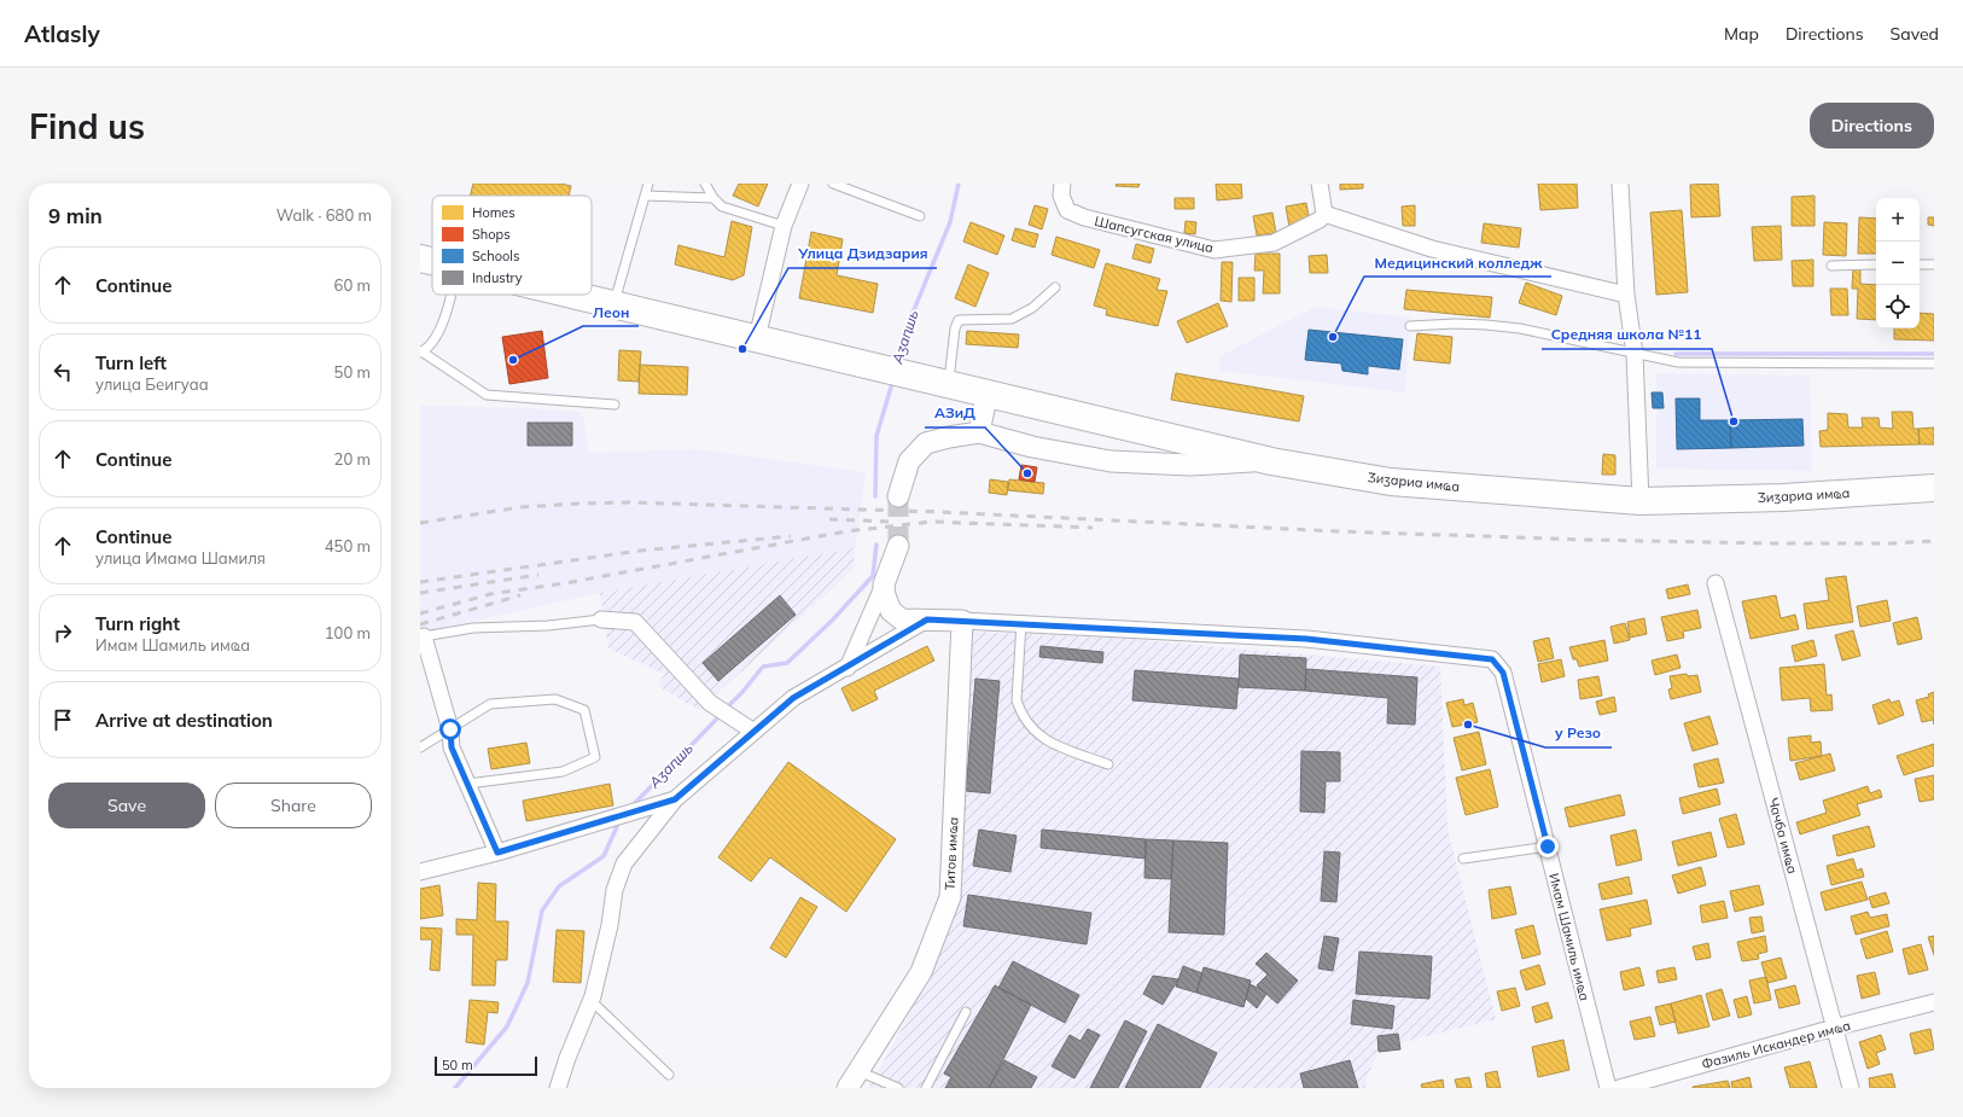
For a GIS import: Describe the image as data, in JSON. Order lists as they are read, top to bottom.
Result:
{
  "streets": {
    "highway": ["Ӡиӡариа имҩа"],
    "street": [
      "Шапсугская улица",
      "Чачба имҩа",
      "Титов имҩа",
      "Имам Шамиль имҩа",
      "Фазиль Искандер имҩа"
    ]
  },
  "crossings": [
    ["Чачба имҩа", "Фазиль Искандер имҩа"]
  ],
  "water": ["Аӡаԥшь"],
  "places": [
    "Медицинский колледж",
    "Улица Дзидзария",
    "Леон",
    "Средняя школа №11",
    "АЗиД",
    "у Резо"
  ],
  "legend": [
    "Homes",
    "Shops",
    "Schools",
    "Industry"
  ],
  "scale_bar": "50 m",
  "page": {
    "header": "Atlasly",
    "nav": ["Map", "Directions", "Saved"],
    "buttons": [
      "Directions",
      ["Save", "Share"]
    ],
    "title": "Find us",
    "heading": ["9 min", "Walk · 680 m"],
    "map_buttons": ["+", "−"],
    "list": [
      ["Continue", "60 m"],
      ["Turn left", "улица Беигуаа", "50 m"],
      ["Continue", "20 m"],
      ["Continue", "улица Имама Шамиля", "450 m"],
      ["Turn right", "Имам Шамиль имҩа", "100 m"],
      "Arrive at destination"
    ],
    "scale": "50 m"
  }
}
